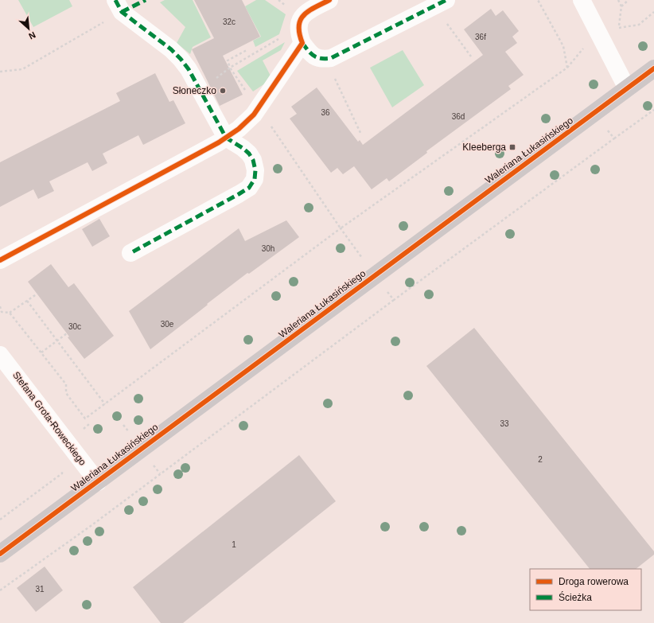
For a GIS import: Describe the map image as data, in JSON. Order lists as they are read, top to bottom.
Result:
{
  "streets": {
    "street": ["Waleriana Łukasińskiego", "Stefana Grota-Roweckiego"]
  },
  "crossings": [
    ["Waleriana Łukasińskiego", "Stefana Grota-Roweckiego"]
  ],
  "places": {
    "other": ["Słoneczko"],
    "transit": ["Kleeberga"]
  },
  "house_numbers": [
    "32c",
    "36f",
    "36",
    "36d",
    "30h",
    "30e",
    "30c",
    "33",
    "2",
    "1",
    "31"
  ],
  "legend": ["Droga rowerowa", "Ścieżka"],
  "north": "bottom right"
}
